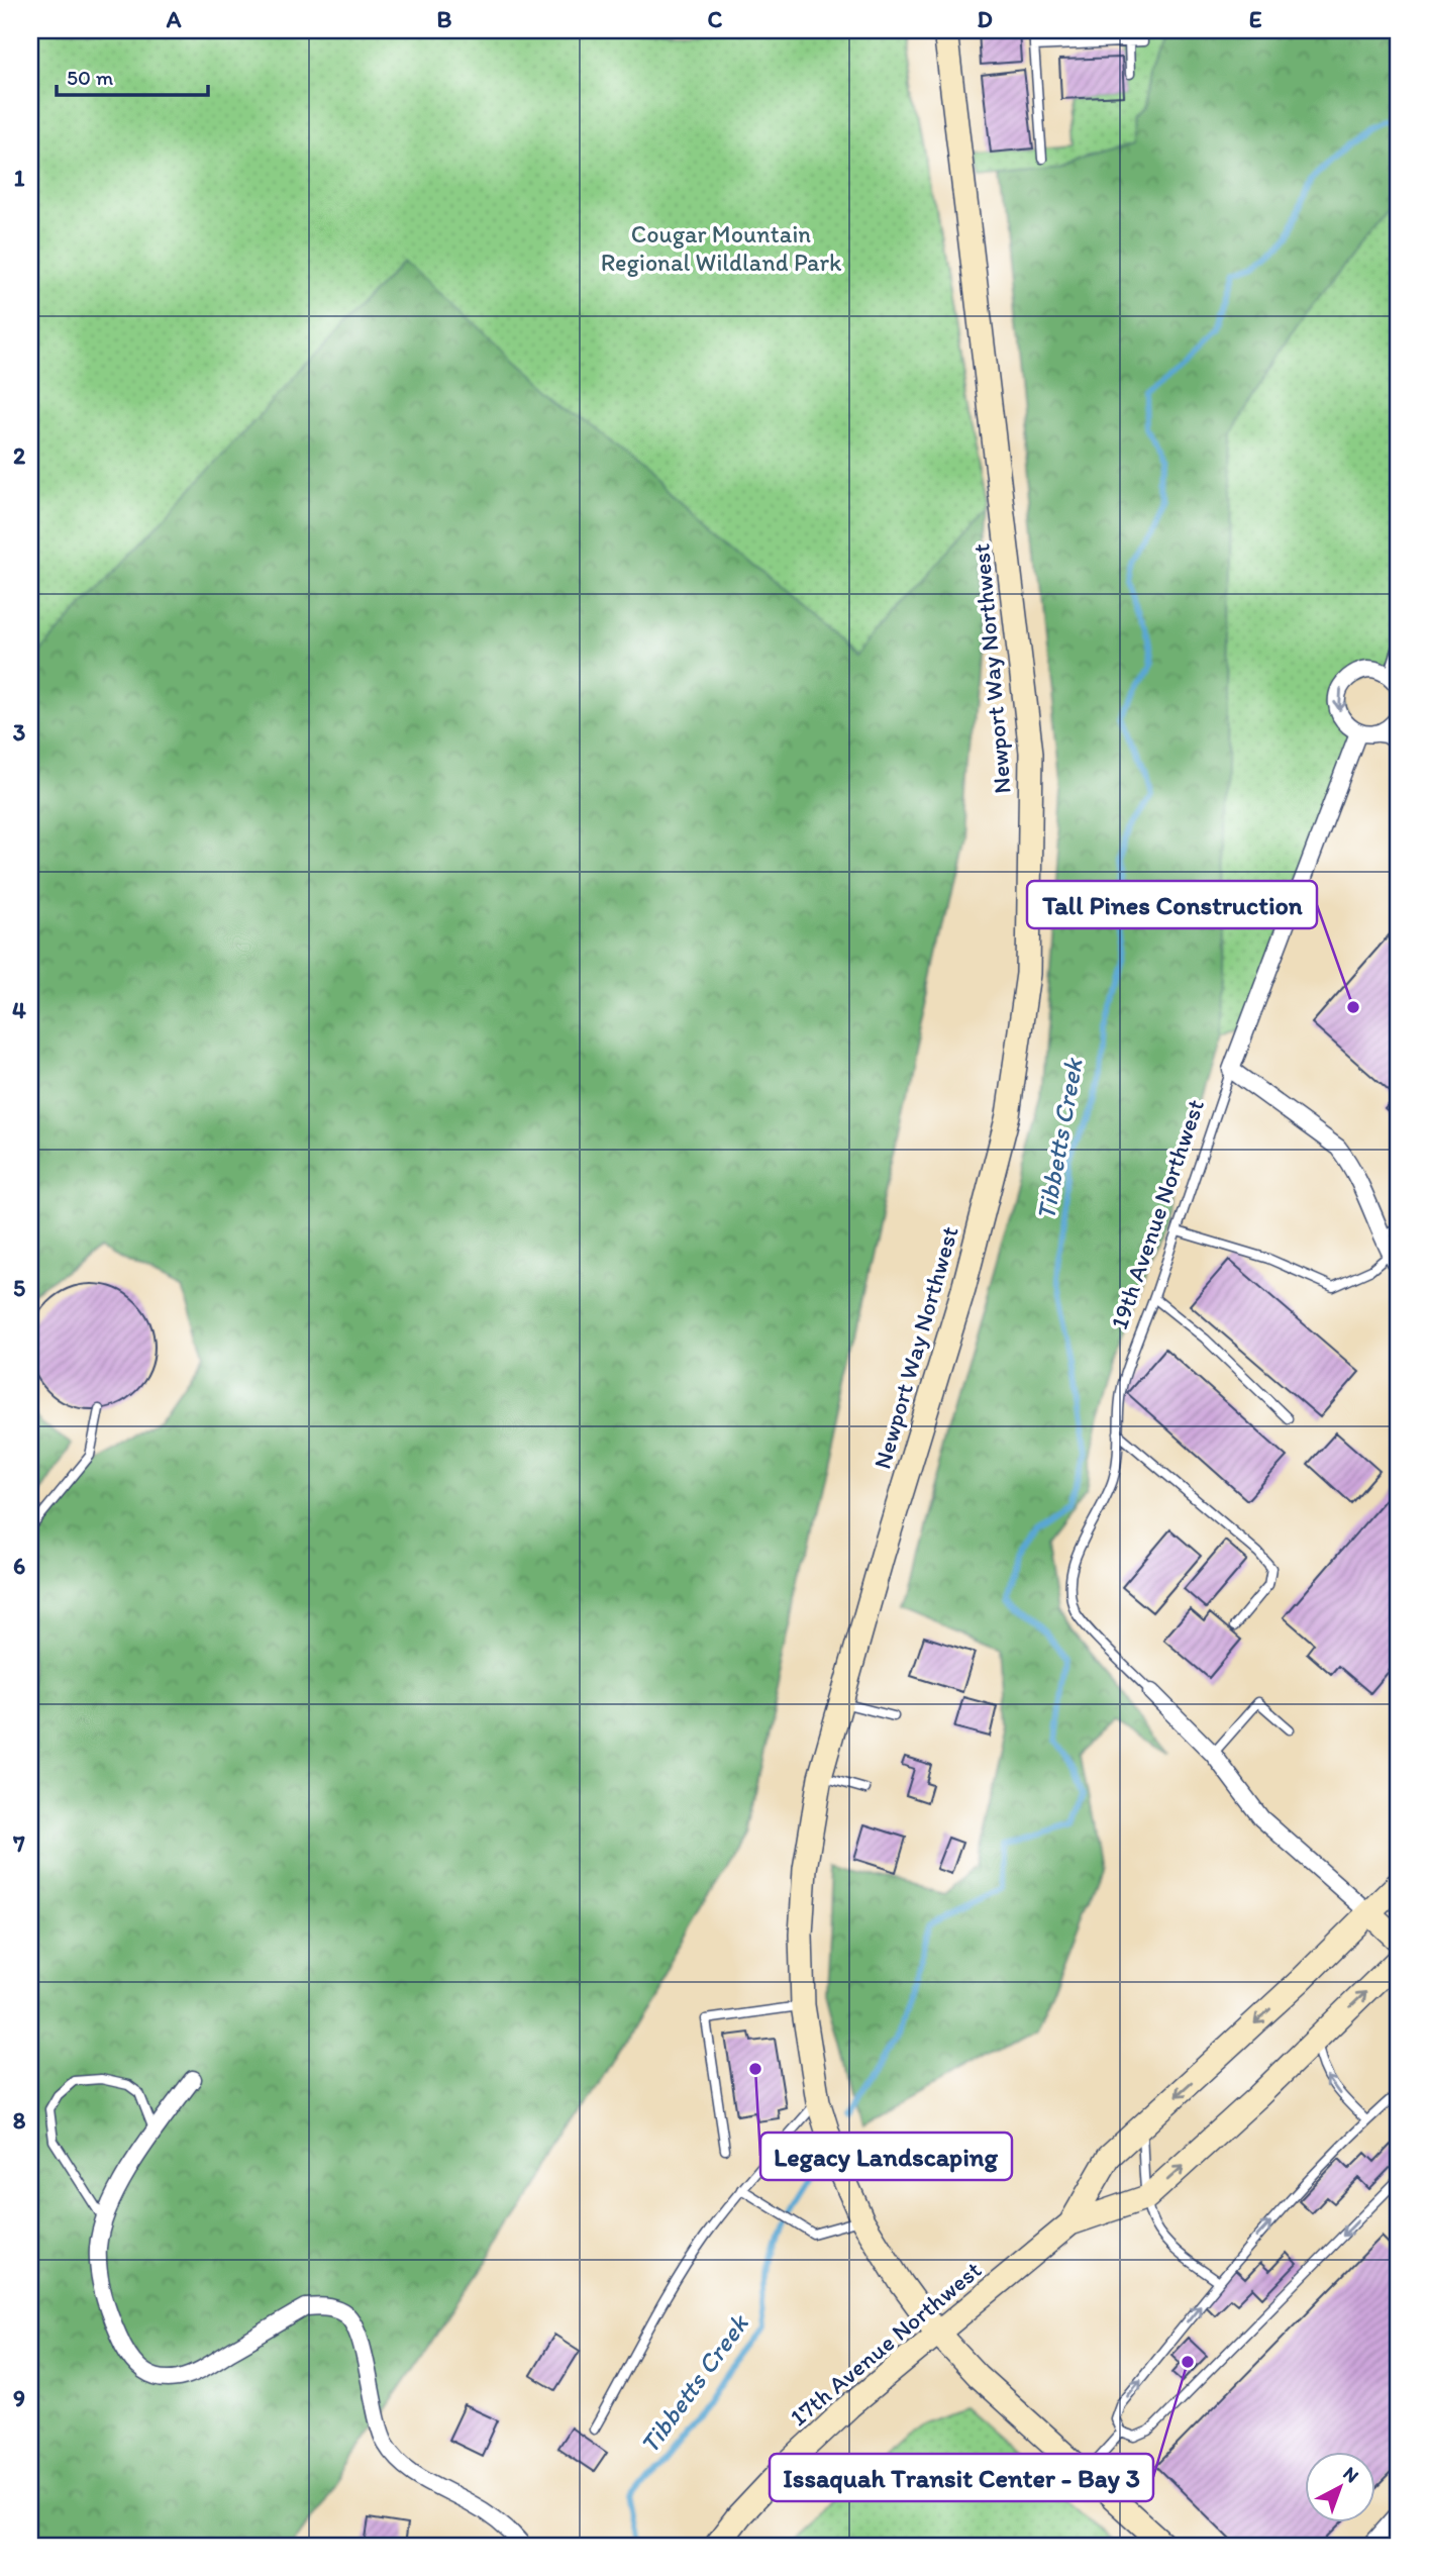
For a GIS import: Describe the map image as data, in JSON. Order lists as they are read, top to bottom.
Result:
{
  "streets": {
    "street": ["Newport Way Northwest", "19th Avenue Northwest", "17th Avenue Northwest"]
  },
  "crossings": [
    ["Newport Way Northwest", "17th Avenue Northwest"]
  ],
  "water": ["Tibbetts Creek"],
  "parks": ["Cougar Mountain Regional Wildland Park"],
  "places": ["Tall Pines Construction", "Legacy Landscaping", "Issaquah Transit Center - Bay 3"],
  "scale_bar": "50 m",
  "north": "top right",
  "grid": {
    "columns": [
      "A",
      "B",
      "C",
      "D",
      "E"
    ],
    "rows": [
      "1",
      "2",
      "3",
      "4",
      "5",
      "6",
      "7",
      "8",
      "9"
    ]
  }
}
